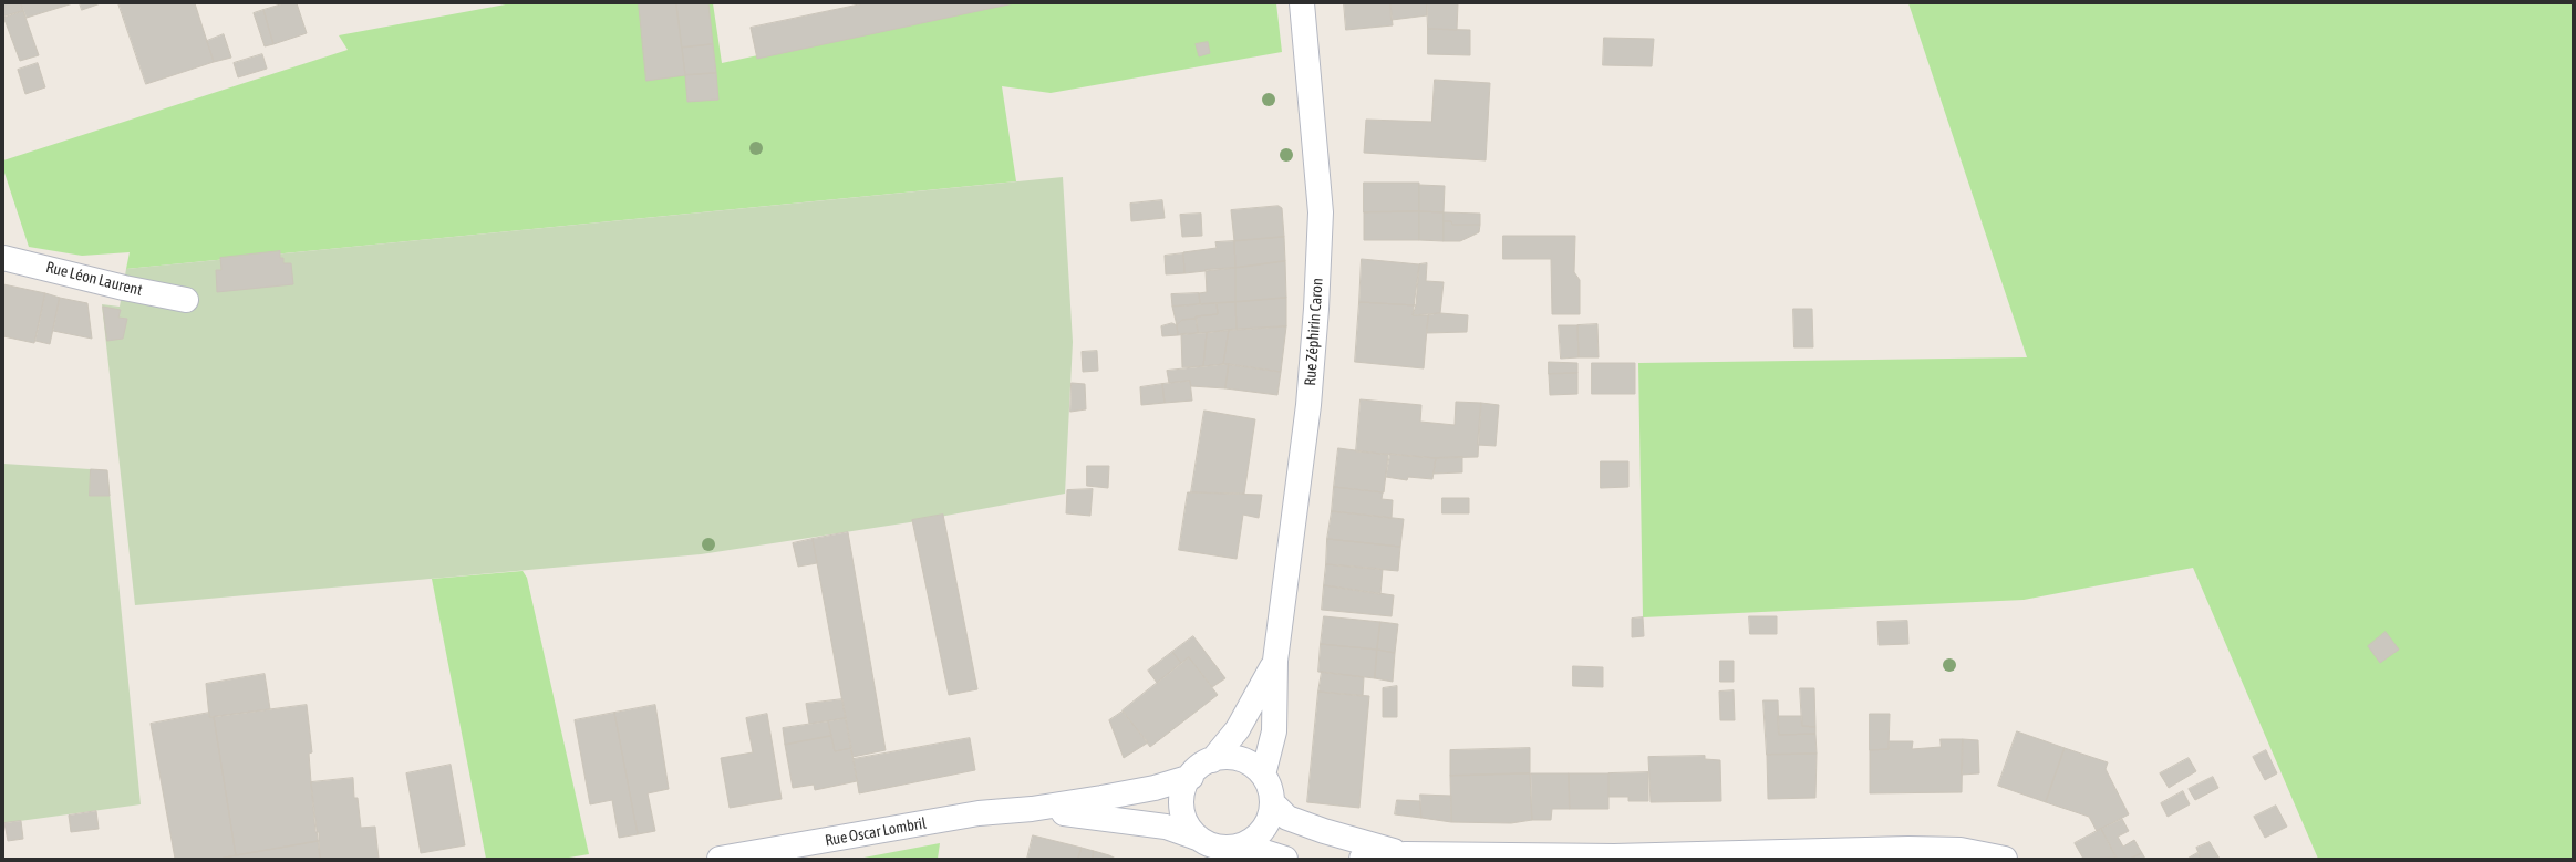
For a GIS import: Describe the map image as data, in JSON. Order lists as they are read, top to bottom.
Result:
{
  "streets": {
    "street": ["Rue Léon Laurent", "Rue Zéphirin Caron", "Rue Oscar Lombril"]
  },
  "crossings": [
    ["Rue Zéphirin Caron", "Rue Oscar Lombril"]
  ]
}
